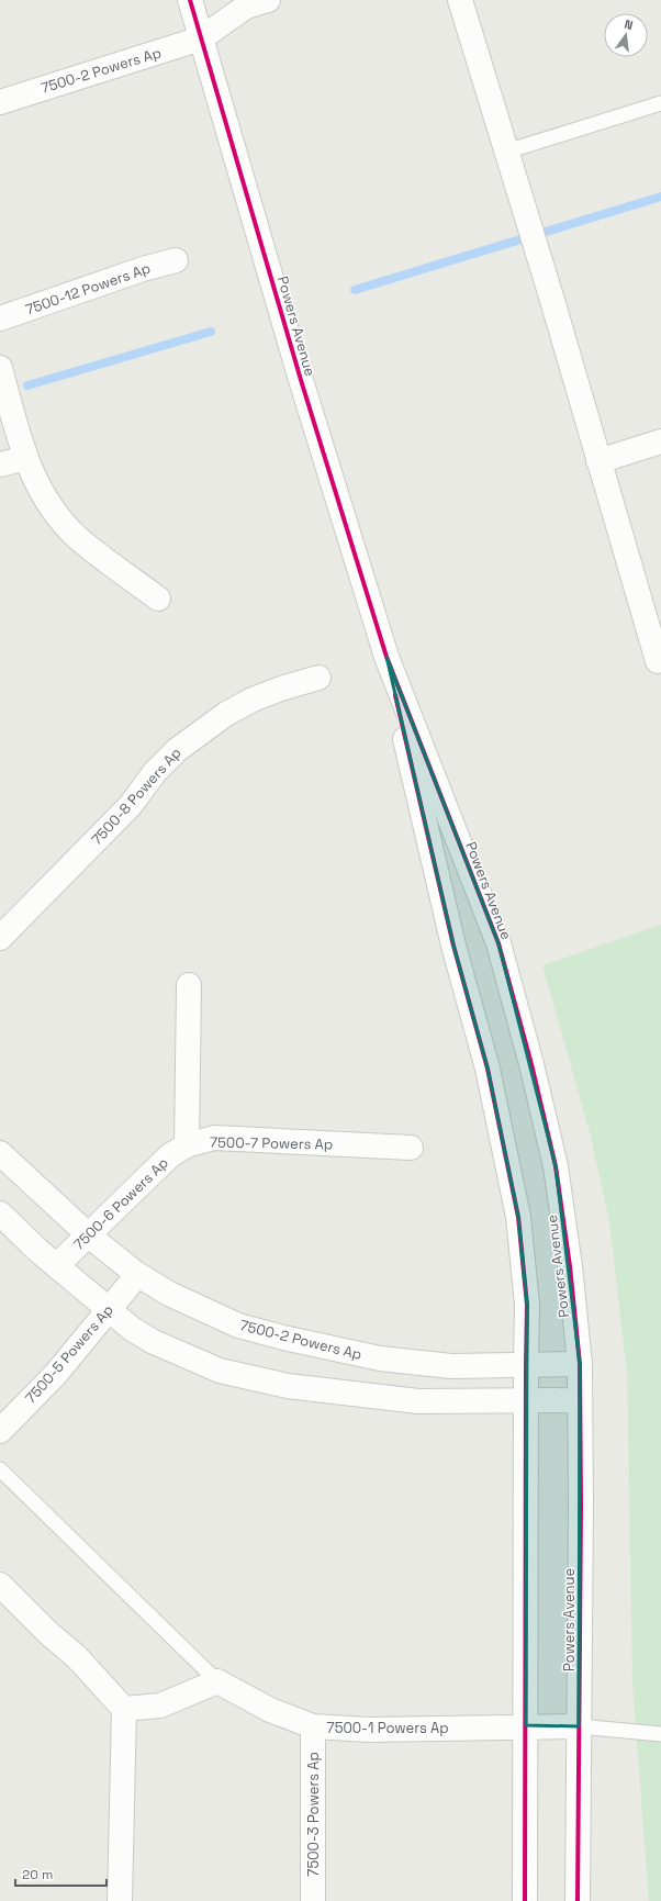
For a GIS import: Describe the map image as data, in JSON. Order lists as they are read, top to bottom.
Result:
{
  "streets": {
    "street": [
      "7500-2 Powers Ap",
      "7500-12 Powers Ap",
      "Powers Avenue",
      "7500-8 Powers Ap",
      "7500-7 Powers Ap",
      "7500-6 Powers Ap",
      "7500-5 Powers Ap",
      "7500-1 Powers Ap",
      "7500-3 Powers Ap"
    ]
  },
  "crossings": [
    ["7500-2 Powers Ap", "Powers Avenue"],
    ["7500-2 Powers Ap", "7500-6 Powers Ap"],
    ["7500-2 Powers Ap", "7500-5 Powers Ap"],
    ["Powers Avenue", "7500-1 Powers Ap"],
    ["7500-7 Powers Ap", "7500-6 Powers Ap"],
    ["7500-1 Powers Ap", "7500-3 Powers Ap"]
  ],
  "scale_bar": "20 m",
  "north": "top"
}
